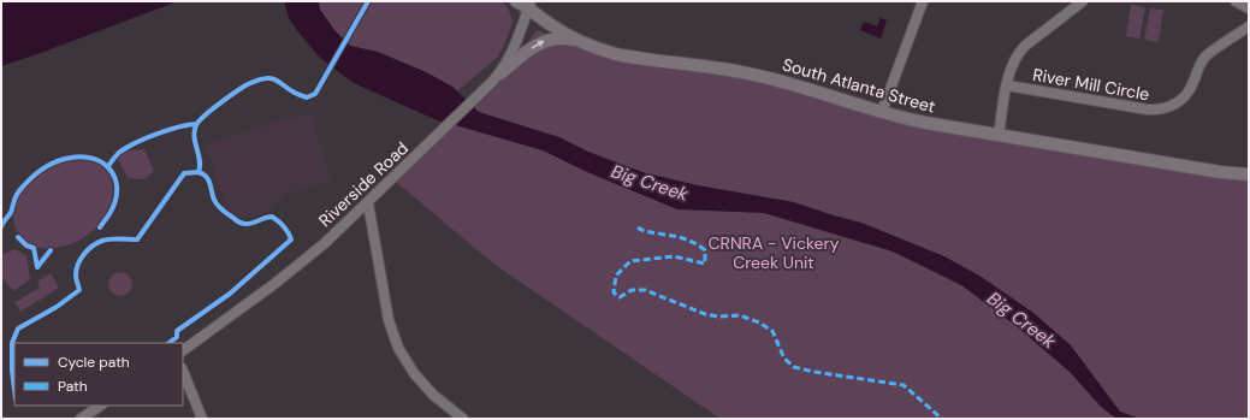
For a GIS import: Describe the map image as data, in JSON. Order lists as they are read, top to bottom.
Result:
{
  "streets": {
    "main road": ["South Atlanta Street"],
    "street": ["River Mill Circle", "Riverside Road"]
  },
  "crossings": [
    ["River Mill Circle", "South Atlanta Street"],
    ["South Atlanta Street", "Riverside Road"]
  ],
  "water": ["Big Creek"],
  "parks": ["CRNRA - Vickery Creek Unit"],
  "legend": ["Cycle path", "Path"]
}
